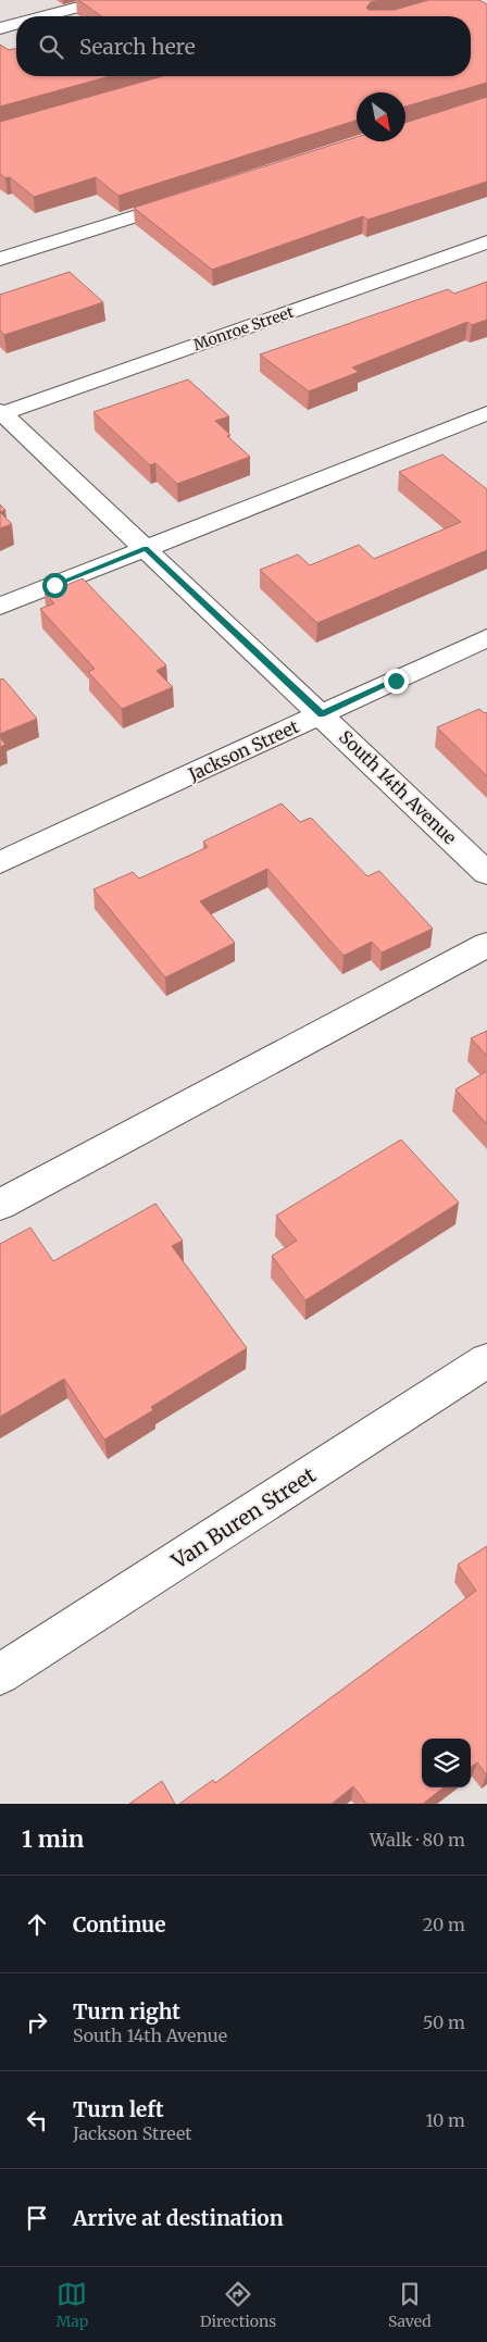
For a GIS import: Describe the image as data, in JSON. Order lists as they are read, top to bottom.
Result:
{
  "streets": {
    "street": [
      "Monroe Street",
      "Jackson Street",
      "South 14th Avenue",
      "Van Buren Street"
    ]
  },
  "crossings": [
    ["Monroe Street", "South 14th Avenue"],
    ["Jackson Street", "South 14th Avenue"]
  ],
  "north": "bottom right",
  "page": {
    "search": "Search here",
    "heading": ["1 min", "Walk · 80 m"],
    "list": [
      ["Continue", "20 m"],
      ["Turn right", "South 14th Avenue", "50 m"],
      ["Turn left", "Jackson Street", "10 m"],
      "Arrive at destination"
    ],
    "nav": ["Map", "Directions", "Saved"]
  }
}
